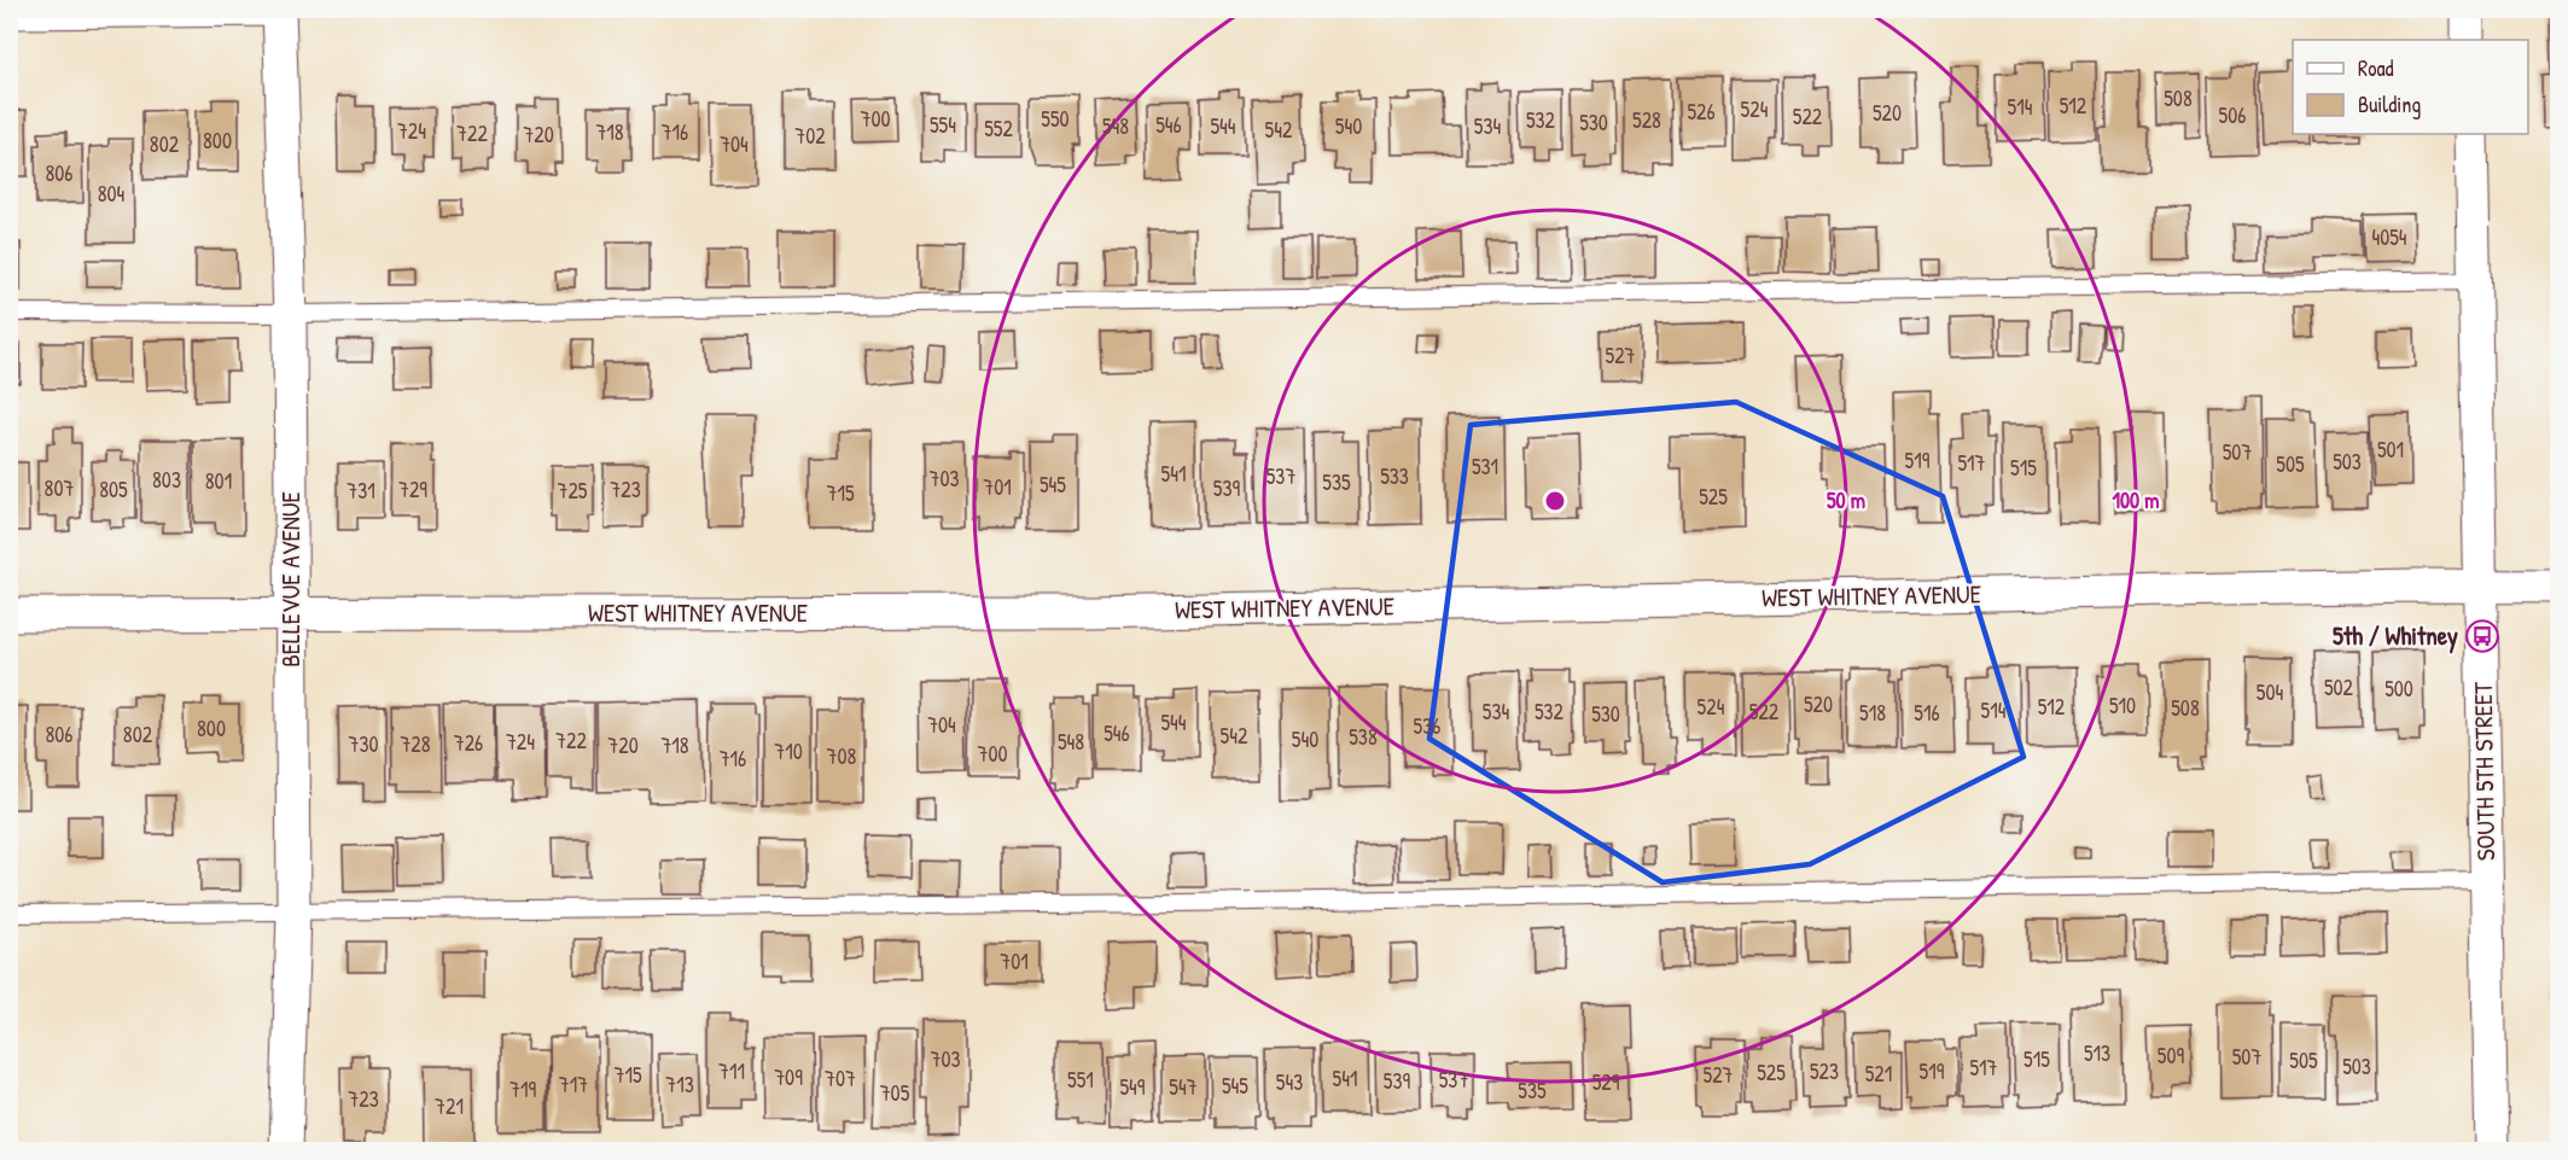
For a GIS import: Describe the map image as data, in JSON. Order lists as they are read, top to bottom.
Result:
{
  "streets": {
    "street": ["BELLEVUE AVENUE", "WEST WHITNEY AVENUE", "SOUTH 5TH STREET"]
  },
  "crossings": [
    ["BELLEVUE AVENUE", "WEST WHITNEY AVENUE"],
    ["WEST WHITNEY AVENUE", "SOUTH 5TH STREET"]
  ],
  "places": {
    "bus stop": ["5th / Whitney"]
  },
  "house_numbers": [
    "508",
    "512",
    "514",
    "524",
    "526",
    "520",
    "506",
    "522",
    "700",
    "550",
    "532",
    "528",
    "530",
    "554",
    "546",
    "548",
    "544",
    "540",
    "534",
    "552",
    "542",
    "724",
    "718",
    "716",
    "722",
    "720",
    "702",
    "800",
    "802",
    "704",
    "806",
    "804",
    "4054",
    "527",
    "501",
    "507",
    "519",
    "503",
    "517",
    "505",
    "531",
    "515",
    "541",
    "537",
    "533",
    "703",
    "803",
    "801",
    "535",
    "545",
    "701",
    "807",
    "539",
    "805",
    "729",
    "723",
    "731",
    "725",
    "715",
    "525",
    "502",
    "500",
    "504",
    "520",
    "510",
    "524",
    "512",
    "508",
    "514",
    "534",
    "532",
    "522",
    "518",
    "516",
    "530",
    "544",
    "704",
    "536",
    "800",
    "546",
    "806",
    "802",
    "542",
    "538",
    "540",
    "722",
    "724",
    "548",
    "726",
    "730",
    "728",
    "720",
    "718",
    "710",
    "700",
    "708",
    "716",
    "701",
    "513",
    "509",
    "507",
    "703",
    "515",
    "505",
    "503",
    "517",
    "711",
    "523",
    "519",
    "525",
    "521",
    "715",
    "527",
    "709",
    "707",
    "541",
    "551",
    "537",
    "539",
    "543",
    "529",
    "717",
    "713",
    "545",
    "549",
    "547",
    "719",
    "535",
    "705",
    "723",
    "721"
  ],
  "legend": ["Road", "Building"],
  "rings": ["50 m", "100 m"]
}
